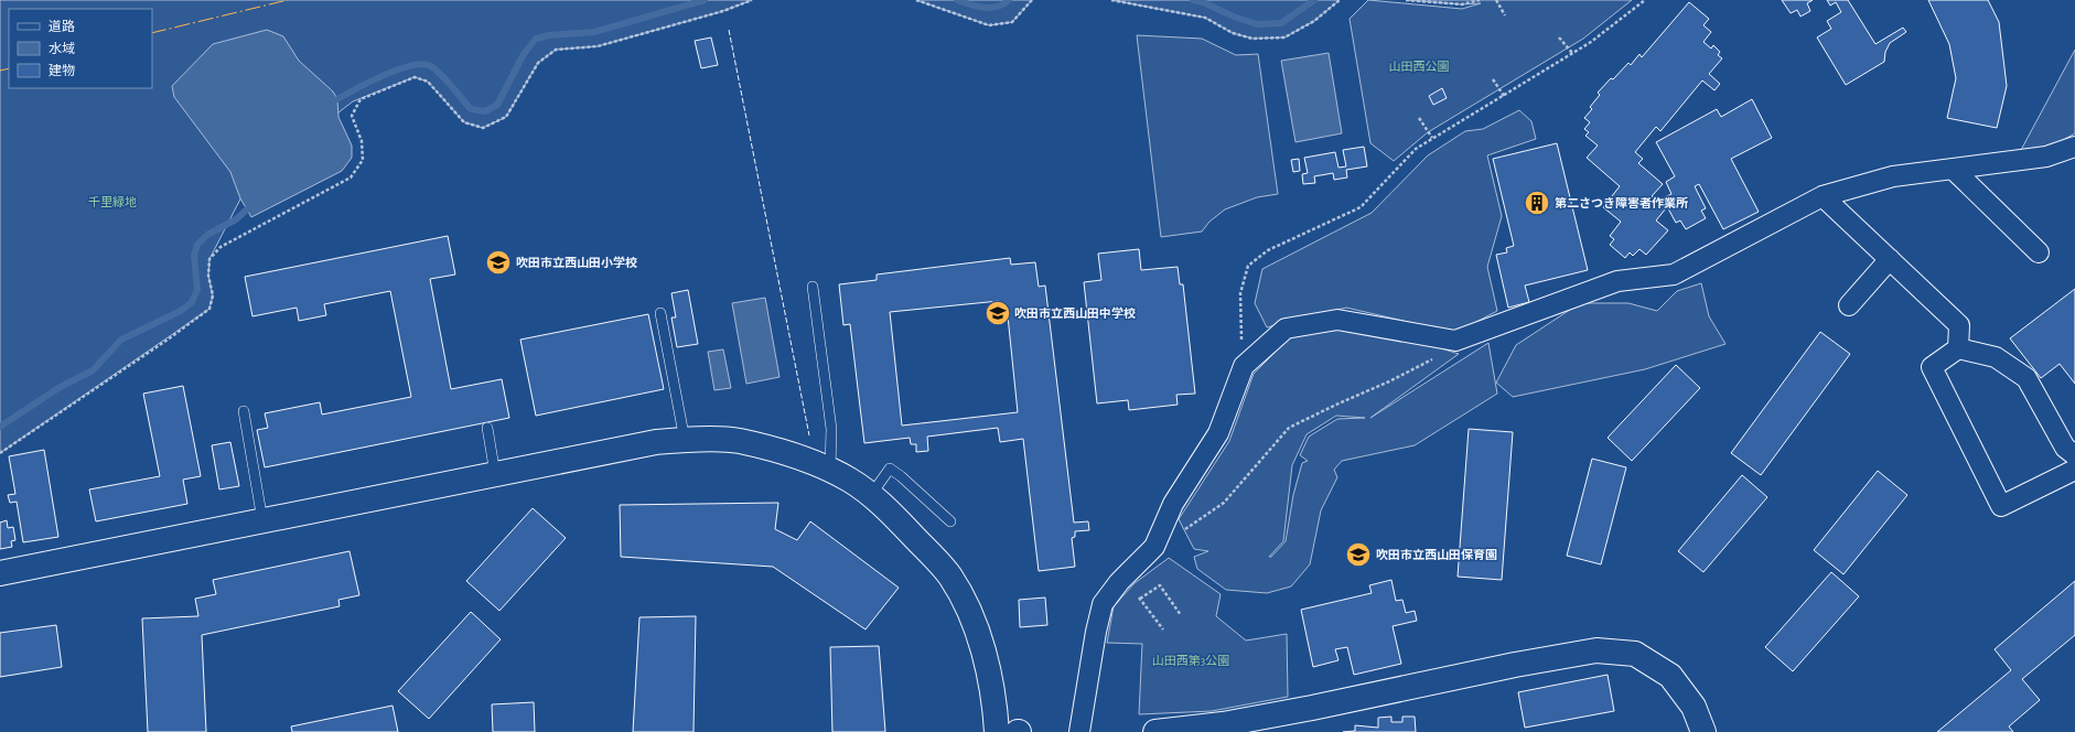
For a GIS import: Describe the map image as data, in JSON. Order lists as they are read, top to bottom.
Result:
{
  "parks": ["山田西公園", "千里緑地", "山田西第3公園"],
  "places": {
    "building": ["第二さつき障害者作業所"],
    "school or university": ["吹田市立西山田小学校", "吹田市立西山田中学校", "吹田市立西山田保育園"]
  },
  "legend": ["道路", "水域", "建物"]
}
